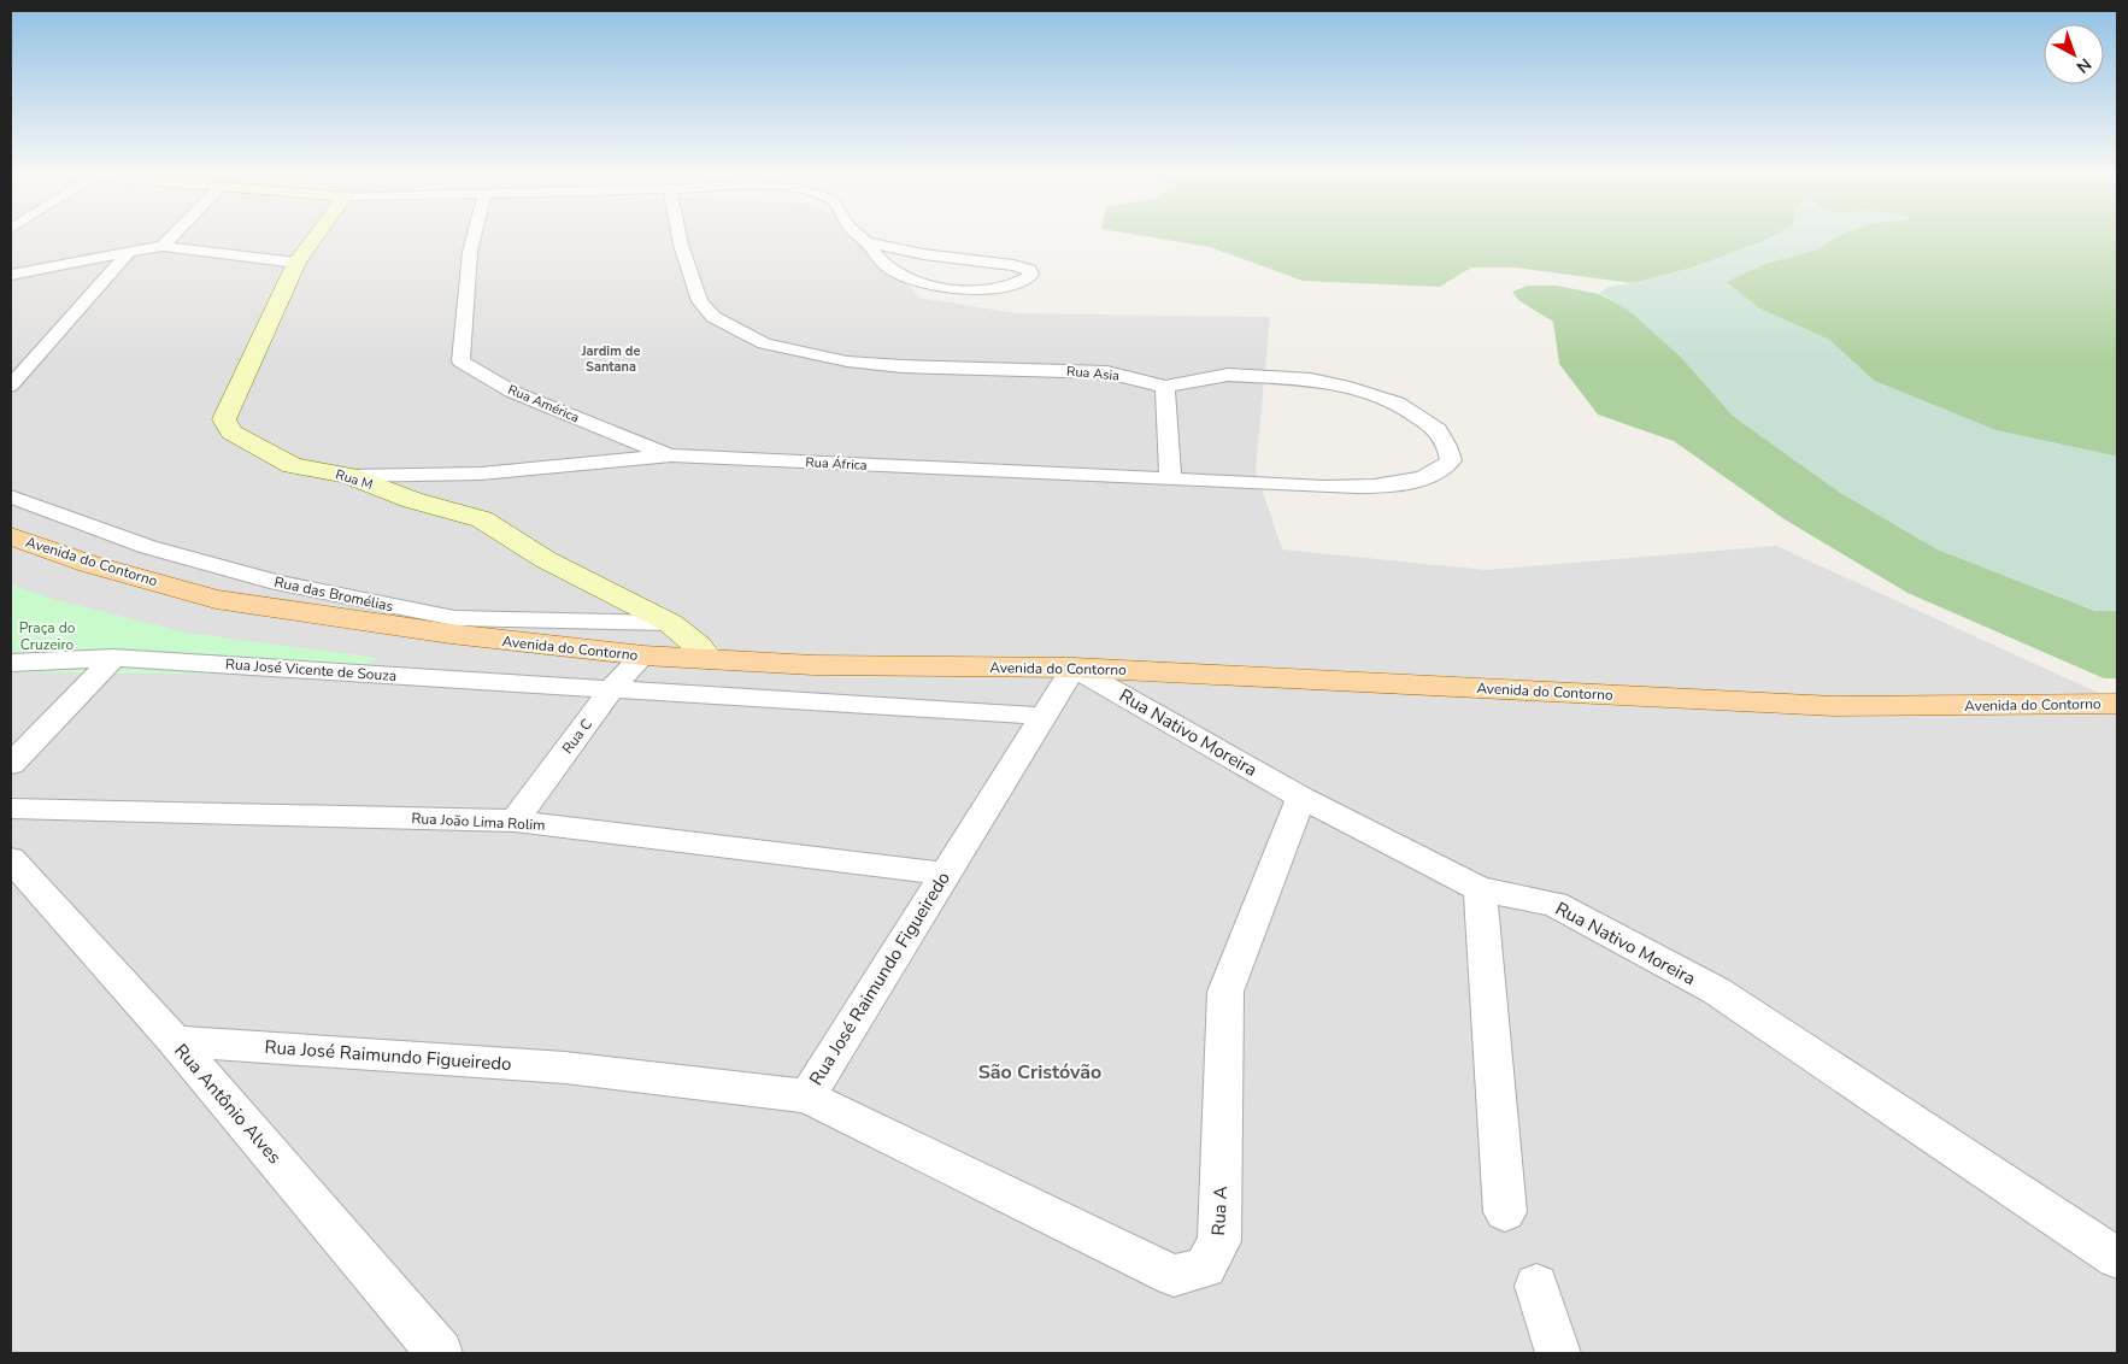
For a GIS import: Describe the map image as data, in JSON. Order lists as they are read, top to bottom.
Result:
{
  "streets": {
    "main road": ["Avenida do Contorno"],
    "street": [
      "Rua Asia",
      "Rua América",
      "Rua África",
      "Rua M",
      "Rua das Bromélias",
      "Rua José Vicente de Souza",
      "Rua Nativo Moreira",
      "Rua C",
      "Rua João Lima Rolim",
      "Rua José Raimundo Figueiredo",
      "Rua Antônio Alves",
      "Rua A"
    ]
  },
  "crossings": [
    ["Rua Asia", "Rua África"],
    ["Rua América", "Rua África"],
    ["Rua África", "Rua M"],
    ["Rua M", "Avenida do Contorno"],
    ["Rua M", "Rua das Bromélias"],
    ["Avenida do Contorno", "Rua Nativo Moreira"],
    ["Avenida do Contorno", "Rua C"],
    ["Avenida do Contorno", "Rua José Raimundo Figueiredo"],
    ["Rua José Vicente de Souza", "Rua C"],
    ["Rua Nativo Moreira", "Rua José Raimundo Figueiredo"],
    ["Rua Nativo Moreira", "Rua A"],
    ["Rua C", "Rua João Lima Rolim"],
    ["Rua João Lima Rolim", "Rua José Raimundo Figueiredo"],
    ["Rua José Raimundo Figueiredo", "Rua Antônio Alves"],
    ["Rua José Raimundo Figueiredo", "Rua A"]
  ],
  "districts": ["Jardim de Santana", "São Cristóvão"],
  "parks": ["Praça do Cruzeiro"],
  "north": "bottom right"
}
